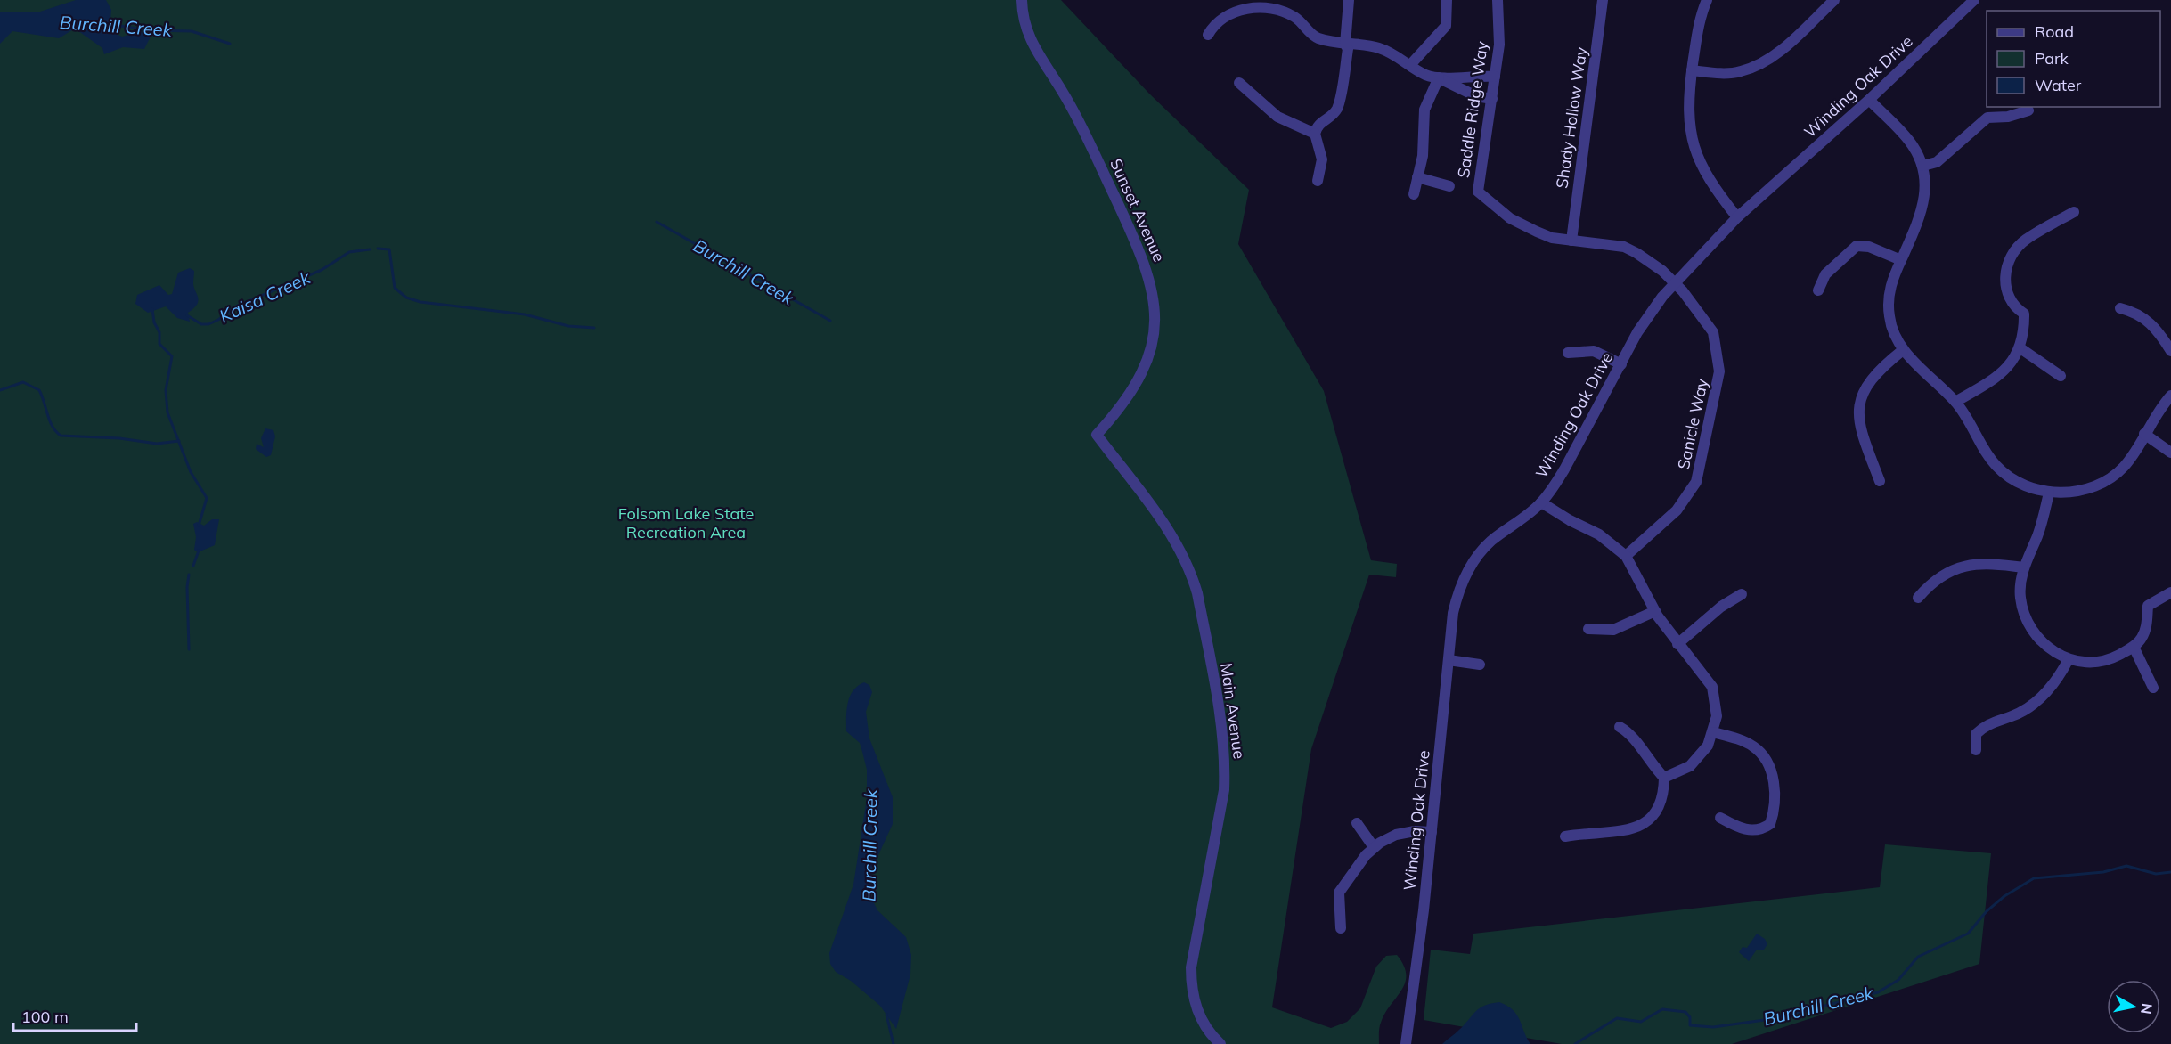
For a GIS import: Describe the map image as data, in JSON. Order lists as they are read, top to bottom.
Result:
{
  "streets": {
    "street": [
      "Winding Oak Drive",
      "Saddle Ridge Way",
      "Shady Hollow Way",
      "Sunset Avenue",
      "Sanicle Way",
      "Main Avenue"
    ]
  },
  "crossings": [
    ["Winding Oak Drive", "Saddle Ridge Way"],
    ["Winding Oak Drive", "Sanicle Way"],
    ["Saddle Ridge Way", "Shady Hollow Way"],
    ["Saddle Ridge Way", "Sanicle Way"],
    ["Sunset Avenue", "Main Avenue"]
  ],
  "water": ["Burchill Creek", "Kaisa Creek"],
  "parks": ["Folsom Lake State Recreation Area"],
  "legend": ["Road", "Park", "Water"],
  "scale_bar": "100 m",
  "north": "right"
}
